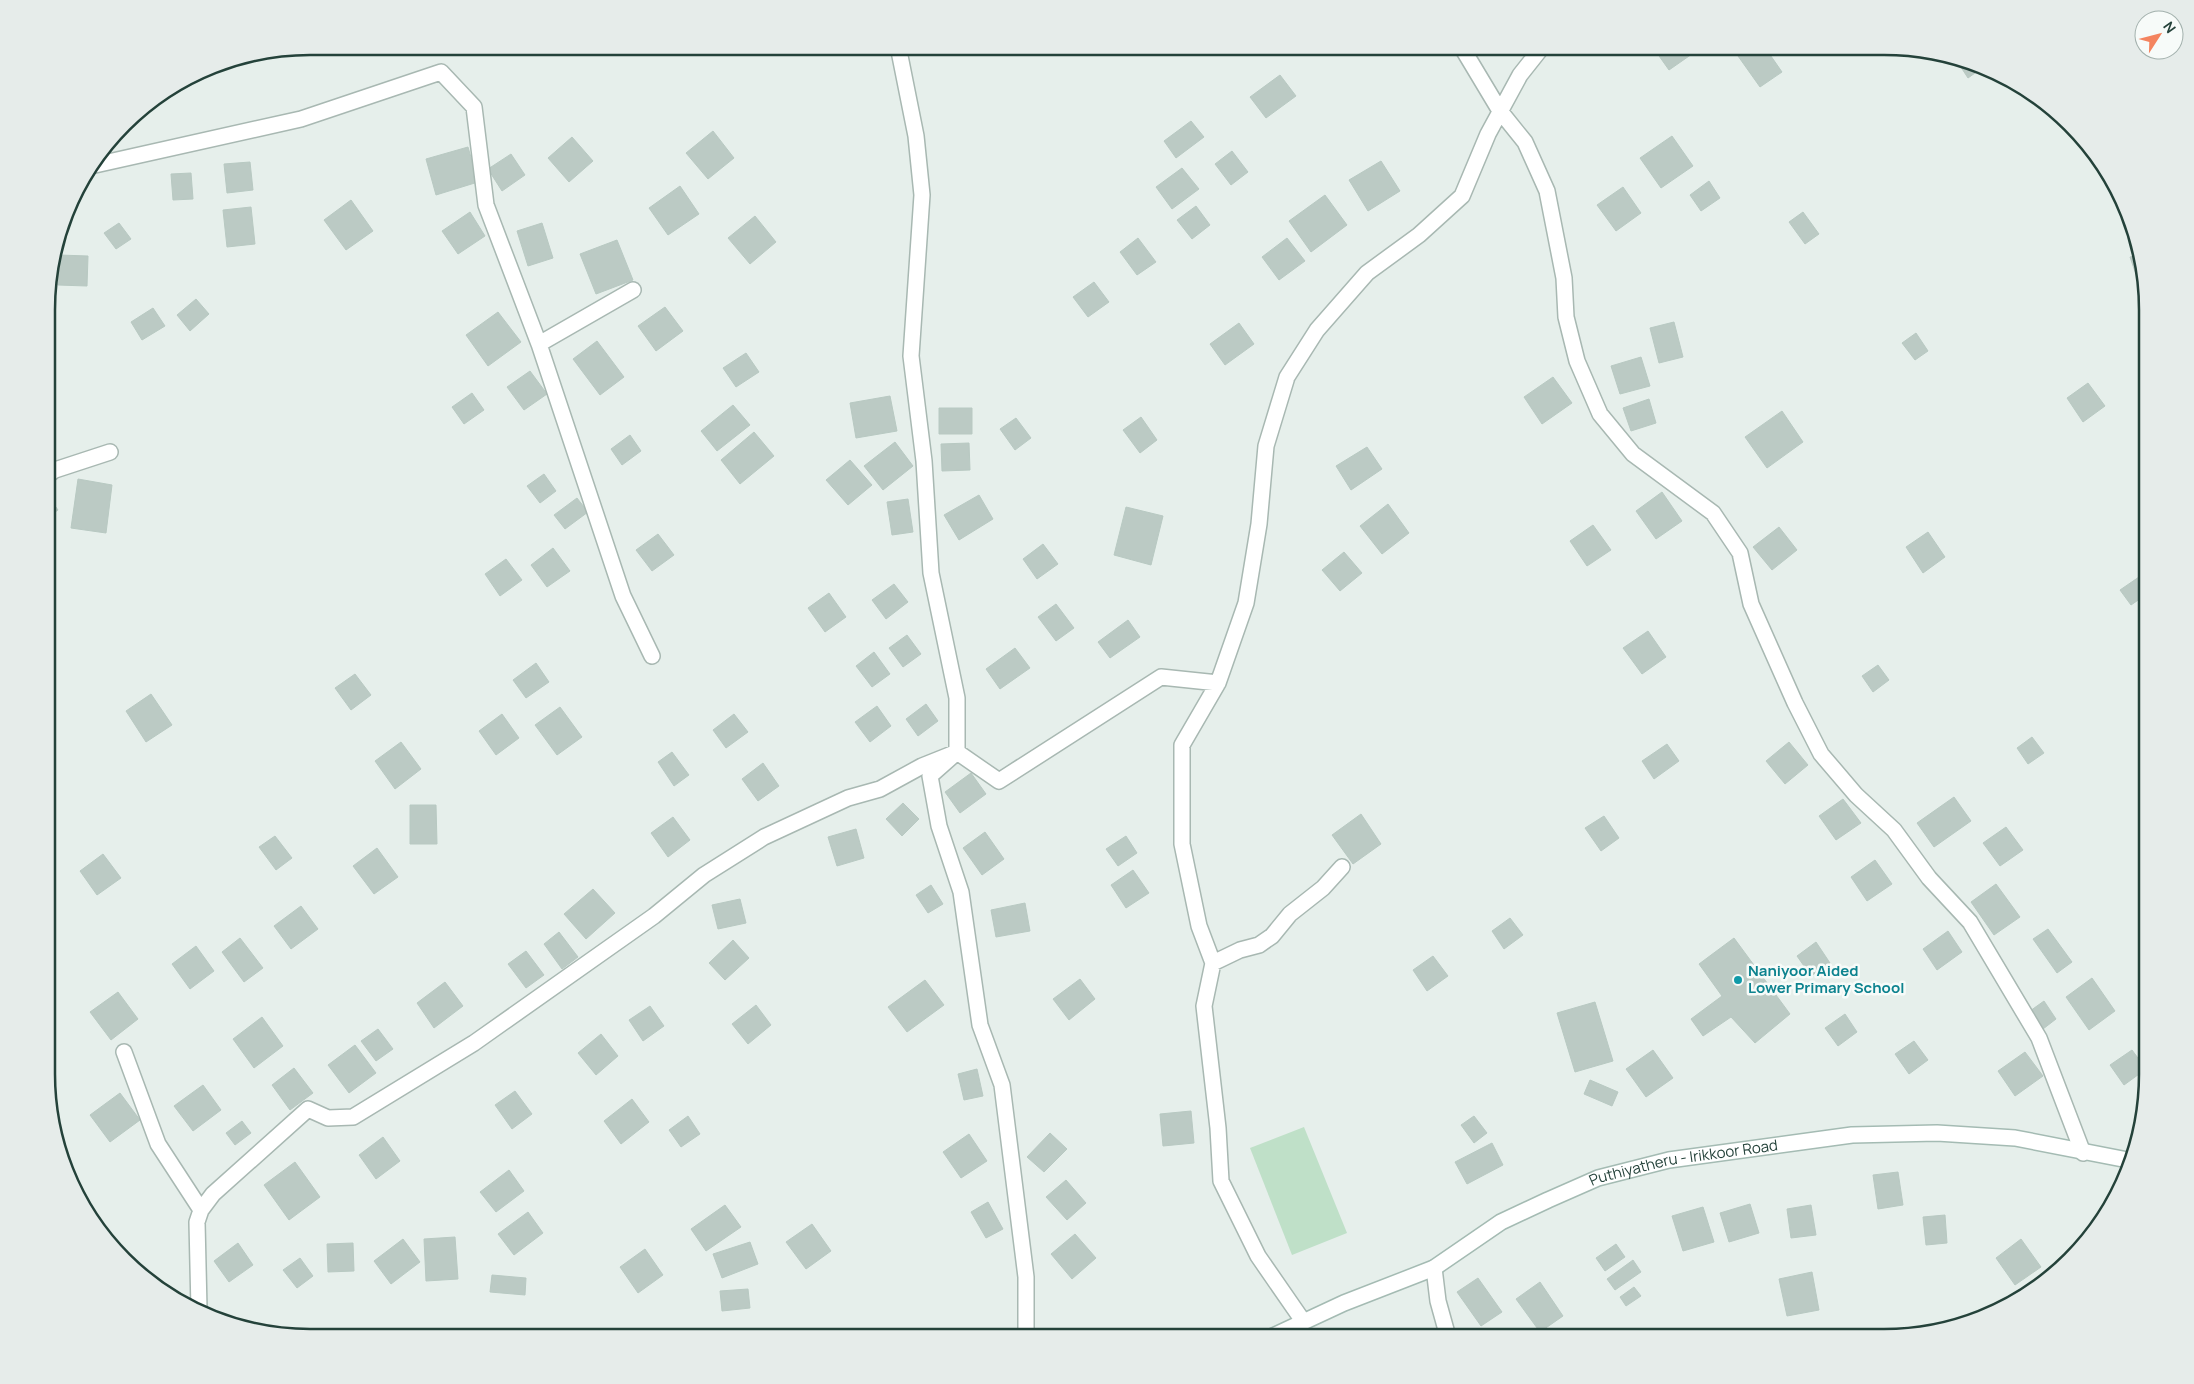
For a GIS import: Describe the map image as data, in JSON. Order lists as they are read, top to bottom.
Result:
{
  "streets": {
    "street": ["Puthiyatheru - Irikkoor Road"]
  },
  "places": ["Naniyoor Aided Lower Primary School"],
  "north": "top right"
}
